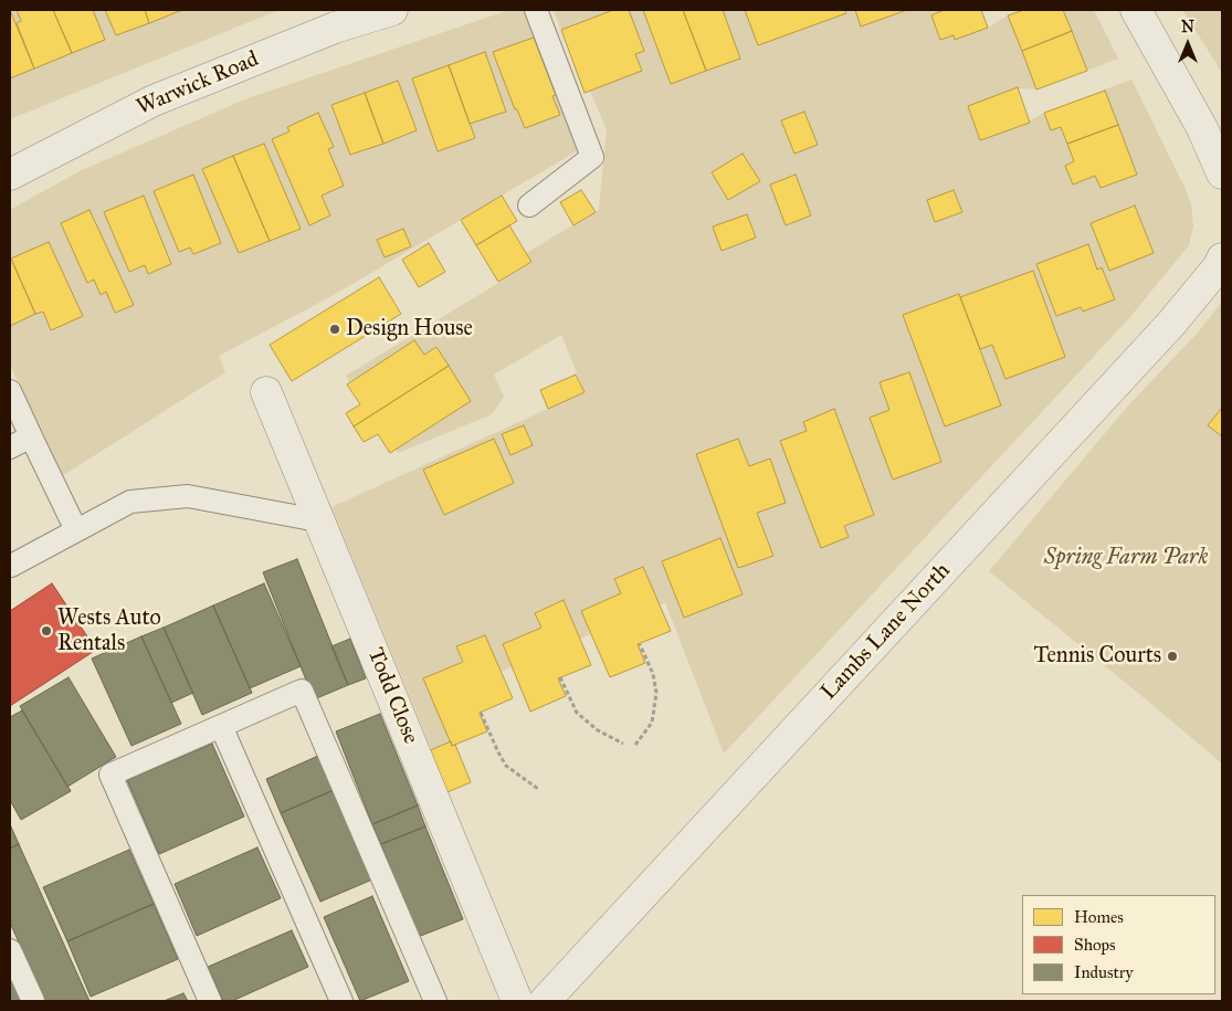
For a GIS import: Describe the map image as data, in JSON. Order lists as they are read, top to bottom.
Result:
{
  "streets": {
    "street": ["Warwick Road", "Lambs Lane North", "Todd Close"]
  },
  "parks": ["Spring Farm Park"],
  "places": ["Design House", "Wests Auto Rentals", "Tennis Courts"],
  "legend": ["Homes", "Shops", "Industry"],
  "north": "top"
}
